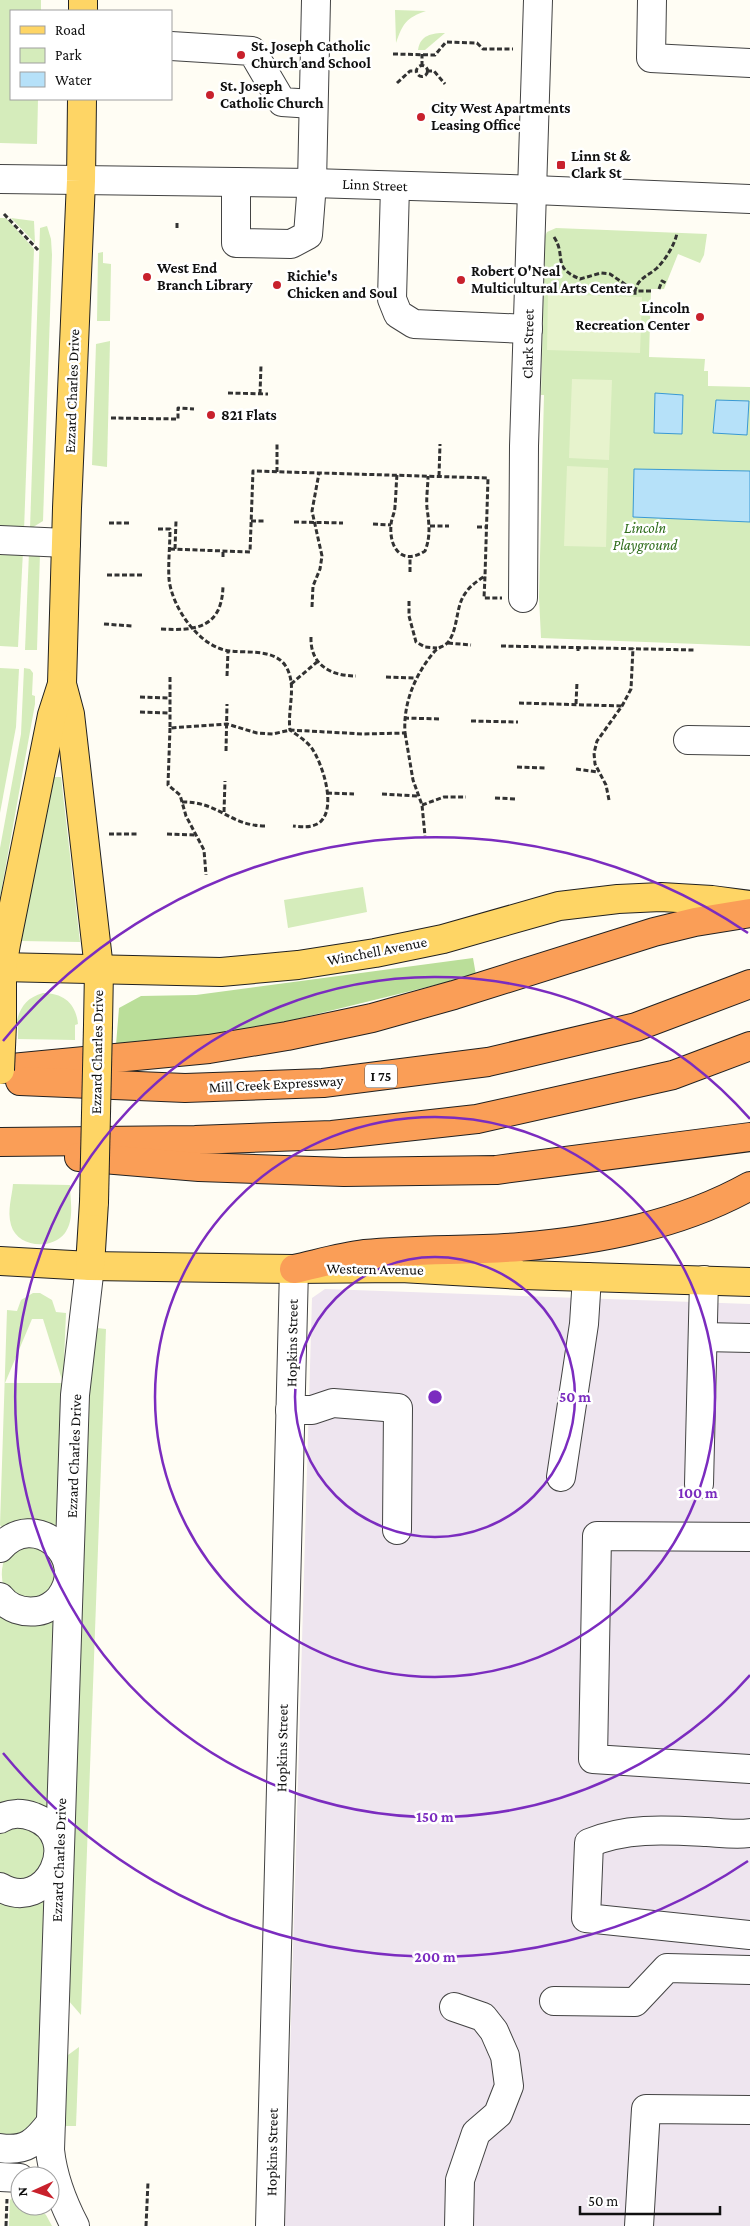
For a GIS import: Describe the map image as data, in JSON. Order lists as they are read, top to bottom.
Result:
{
  "streets": {
    "highway": ["I 75", "Mill Creek Expressway"],
    "main road": ["Ezzard Charles Drive", "Winchell Avenue", "Western Avenue"],
    "street": ["Linn Street", "Clark Street", "Hopkins Street"]
  },
  "crossings": [
    ["Linn Street", "Clark Street"],
    ["Linn Street", "Ezzard Charles Drive"],
    ["Ezzard Charles Drive", "Winchell Avenue"],
    ["Ezzard Charles Drive", "Western Avenue"],
    ["Western Avenue", "Hopkins Street"]
  ],
  "parks": ["Lincoln Playground"],
  "places": {
    "other": [
      "St. Joseph Catholic Church and School",
      "St. Joseph Catholic Church",
      "City West Apartments Leasing Office",
      "West End Branch Library",
      "Robert O'Neal Multicultural Arts Center",
      "Richie's Chicken and Soul",
      "Lincoln Recreation Center",
      "821 Flats"
    ],
    "transit": ["Linn St & Clark St"]
  },
  "legend": ["Road", "Park", "Water"],
  "scale_bar": "50 m",
  "north": "left",
  "rings": [
    "50 m",
    "100 m",
    "150 m",
    "200 m"
  ]
}
